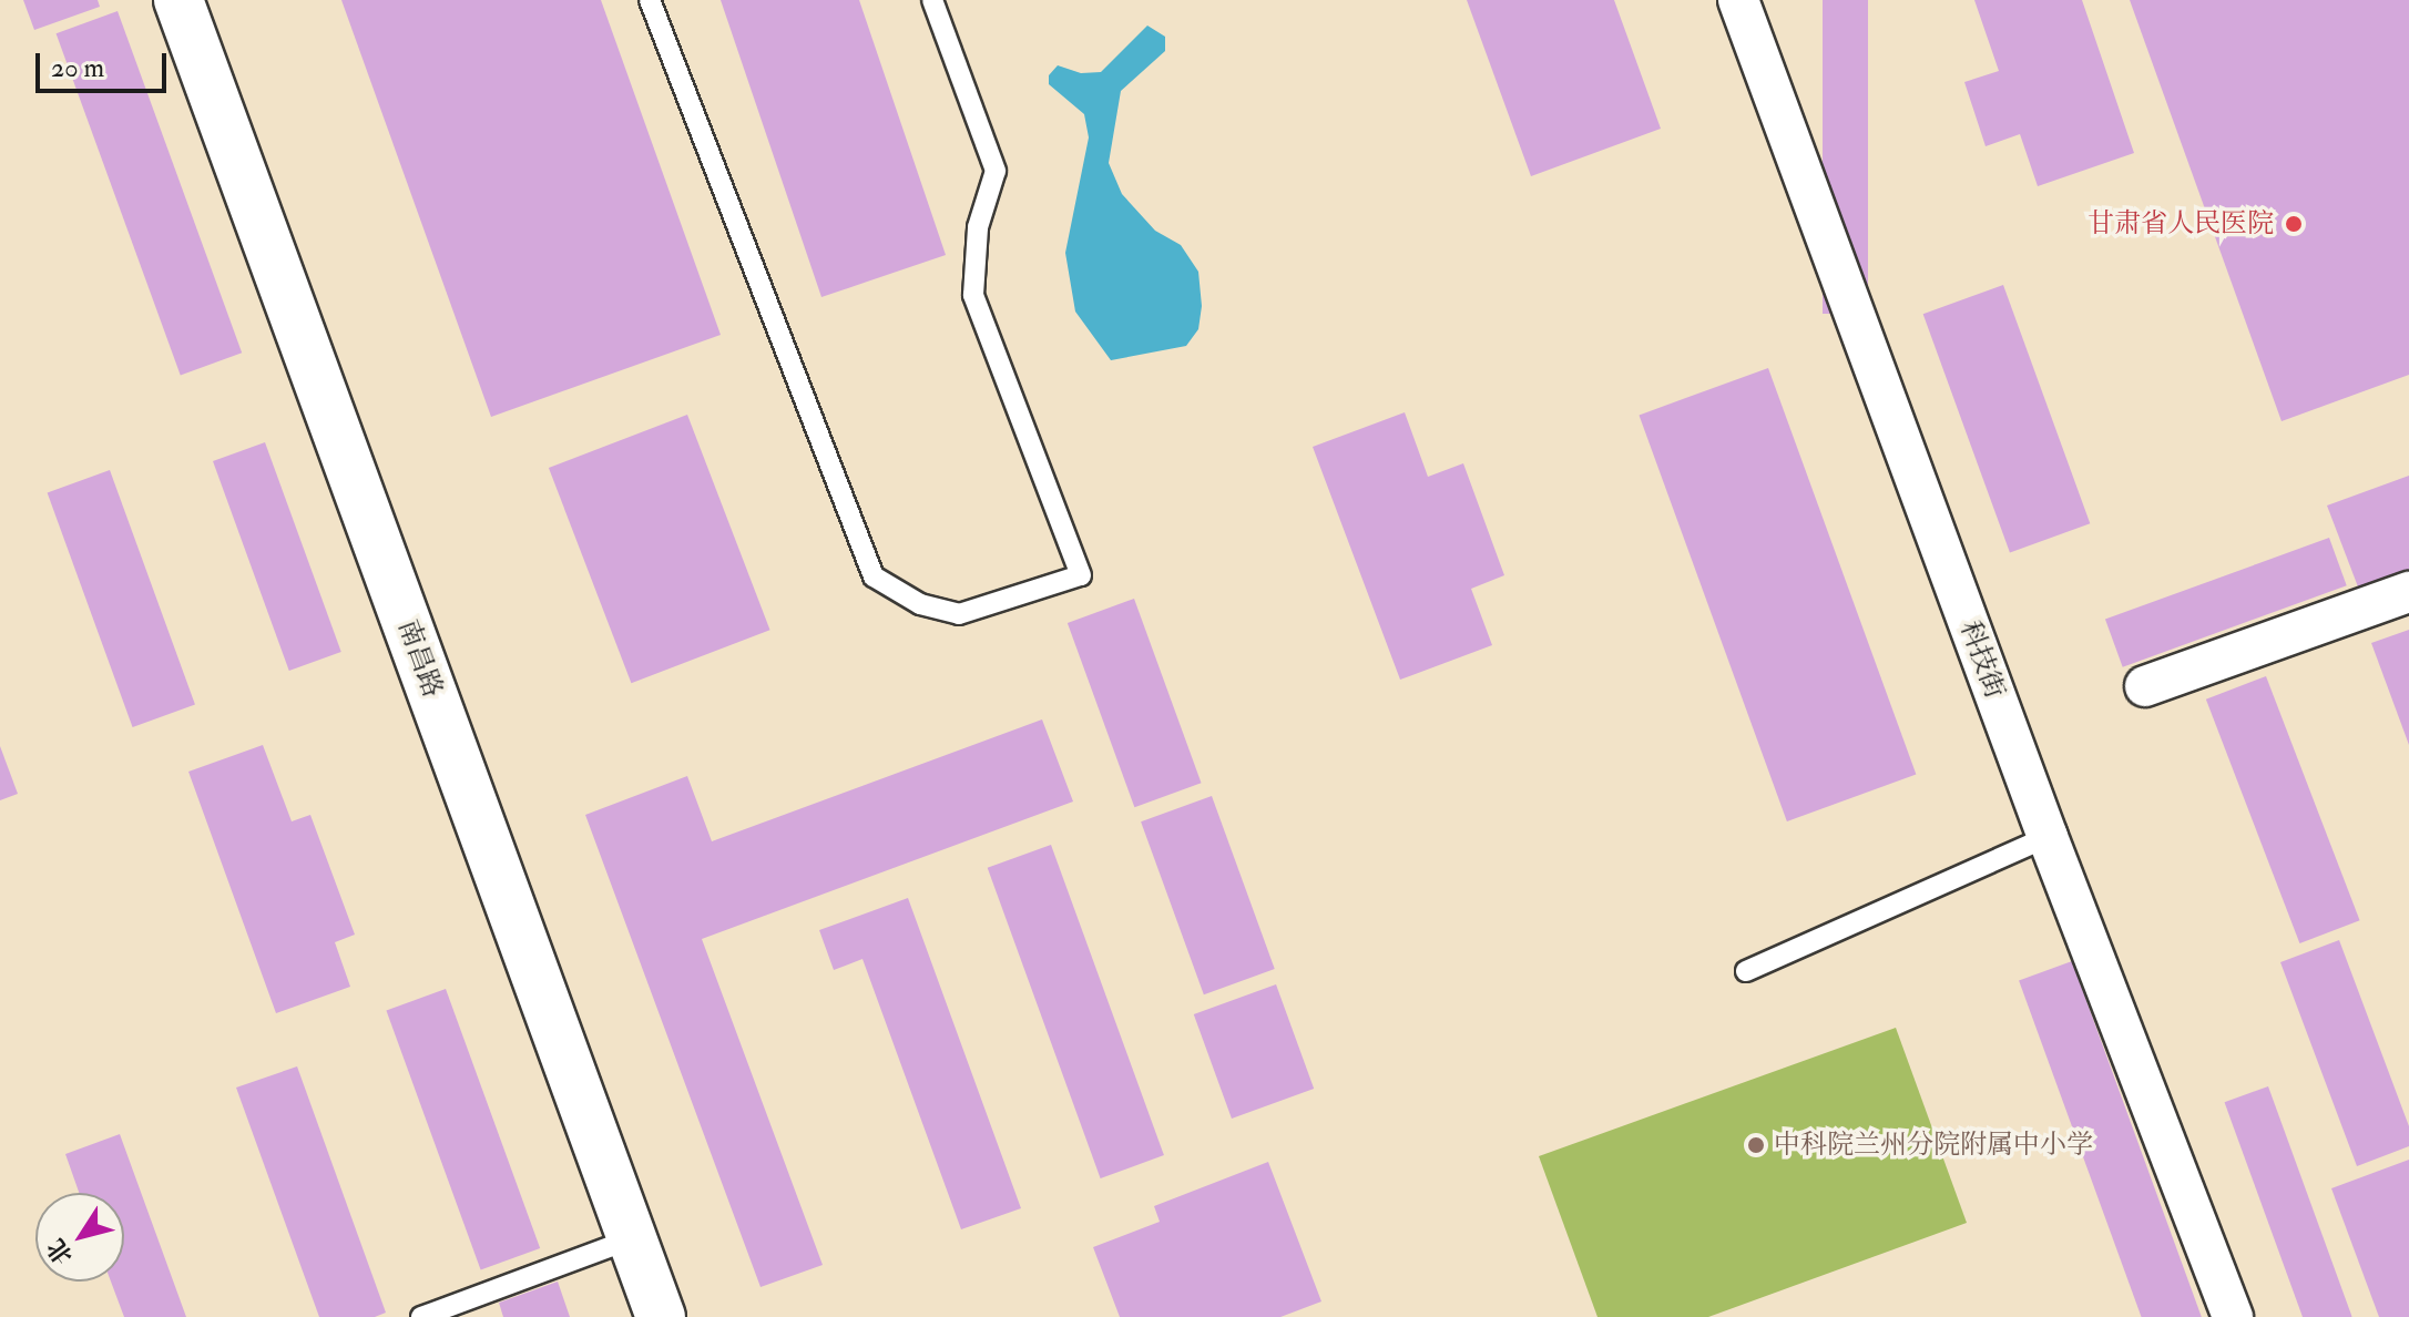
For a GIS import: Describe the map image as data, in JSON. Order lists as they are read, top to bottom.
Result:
{
  "streets": {
    "main road": ["南昌路"],
    "street": ["科技街"]
  },
  "places": ["甘肃省人民医院", "中科院兰州分院附属中小学"],
  "scale_bar": "20 m",
  "north": "bottom left"
}
